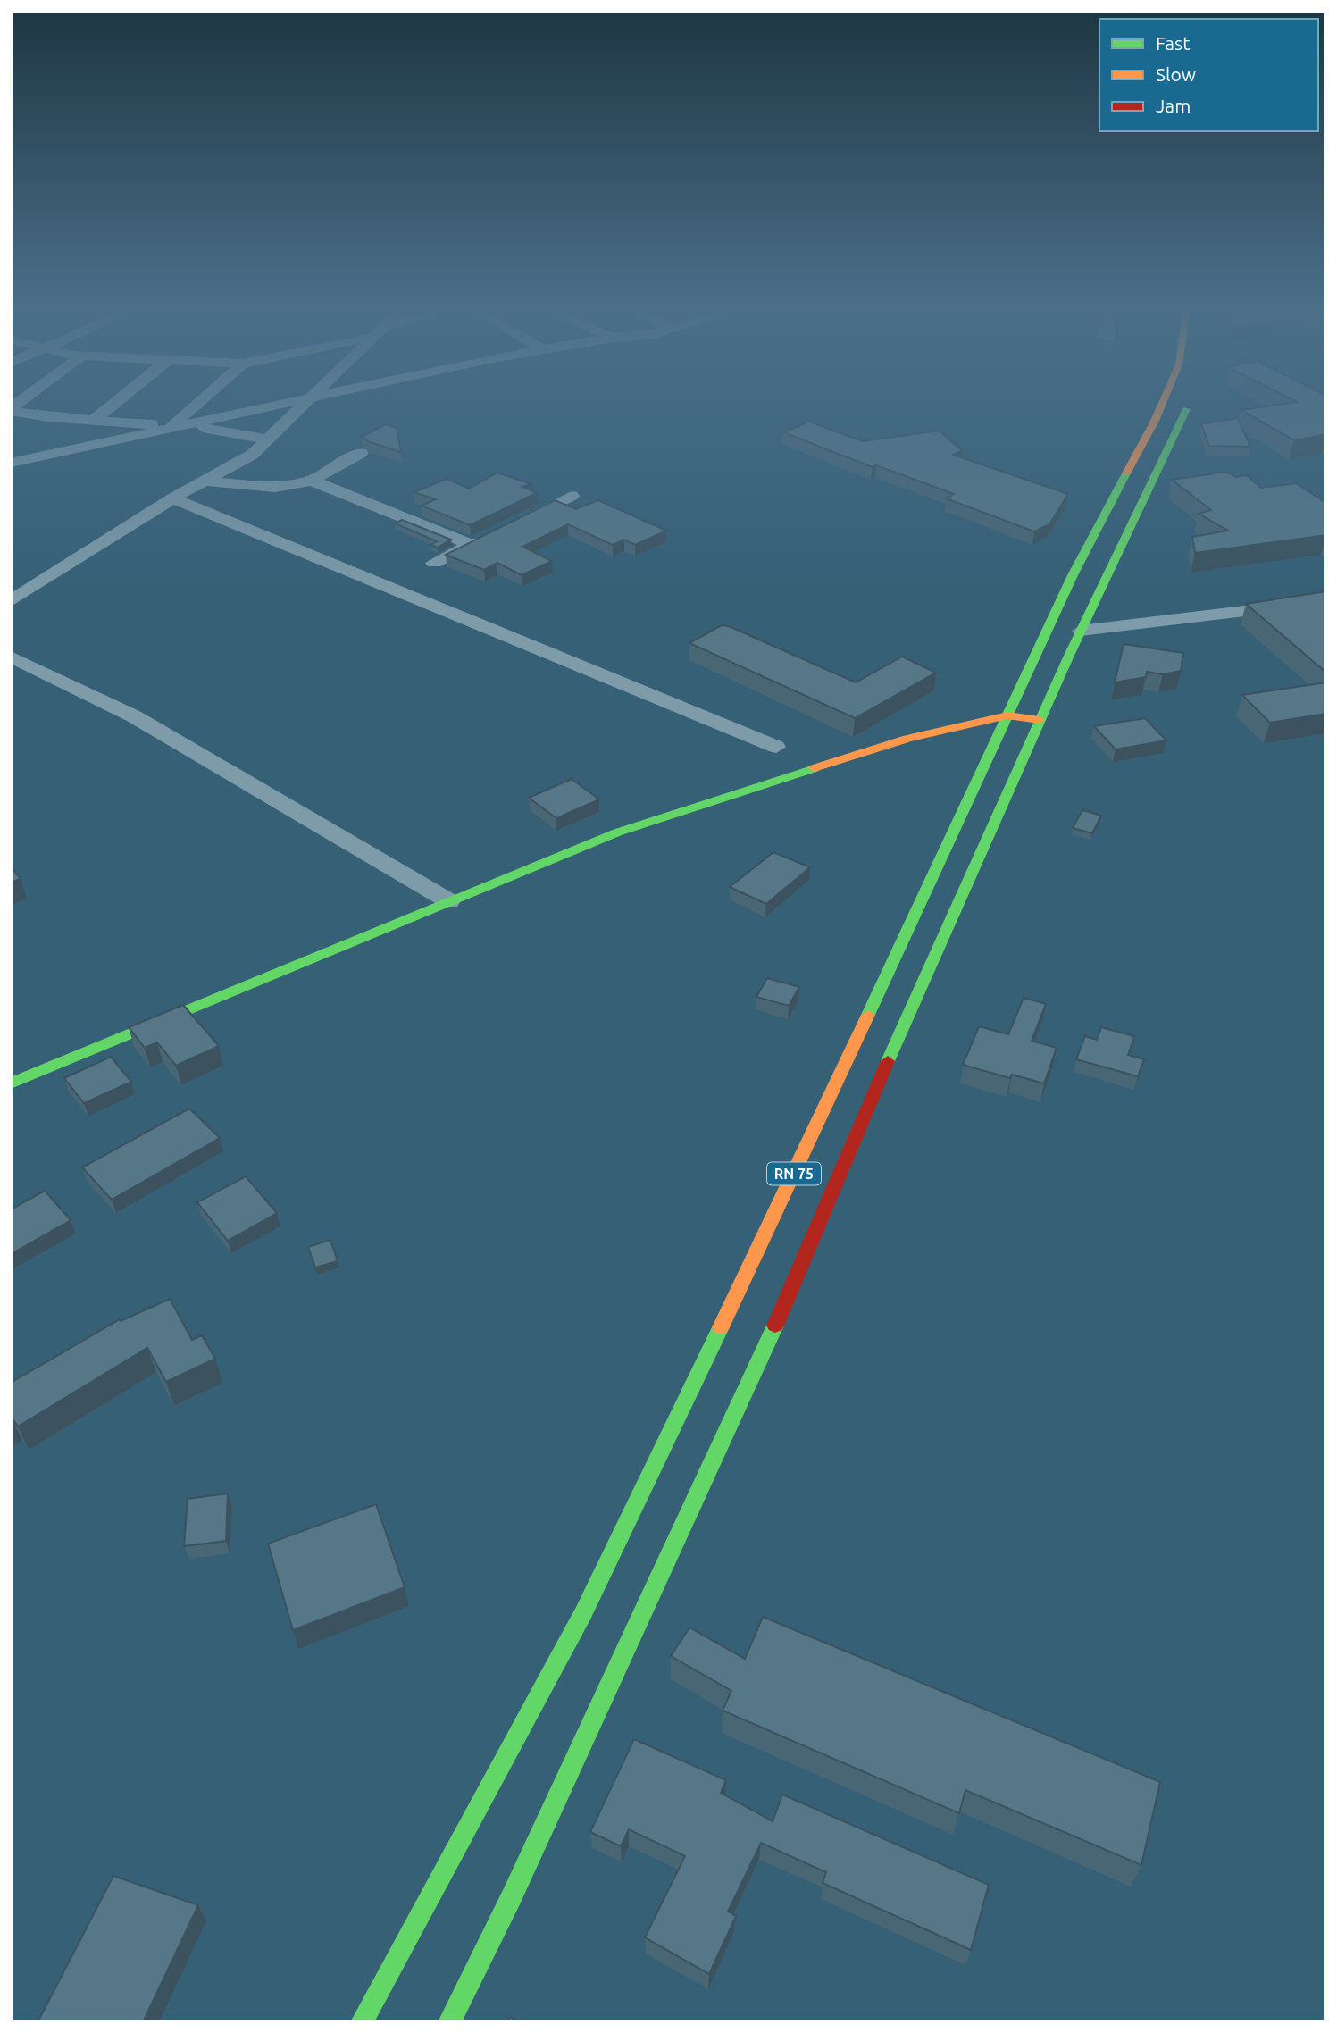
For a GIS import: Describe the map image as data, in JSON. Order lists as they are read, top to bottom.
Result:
{
  "streets": {
    "main road": ["RN 75"]
  },
  "legend": ["Fast", "Slow", "Jam"]
}
